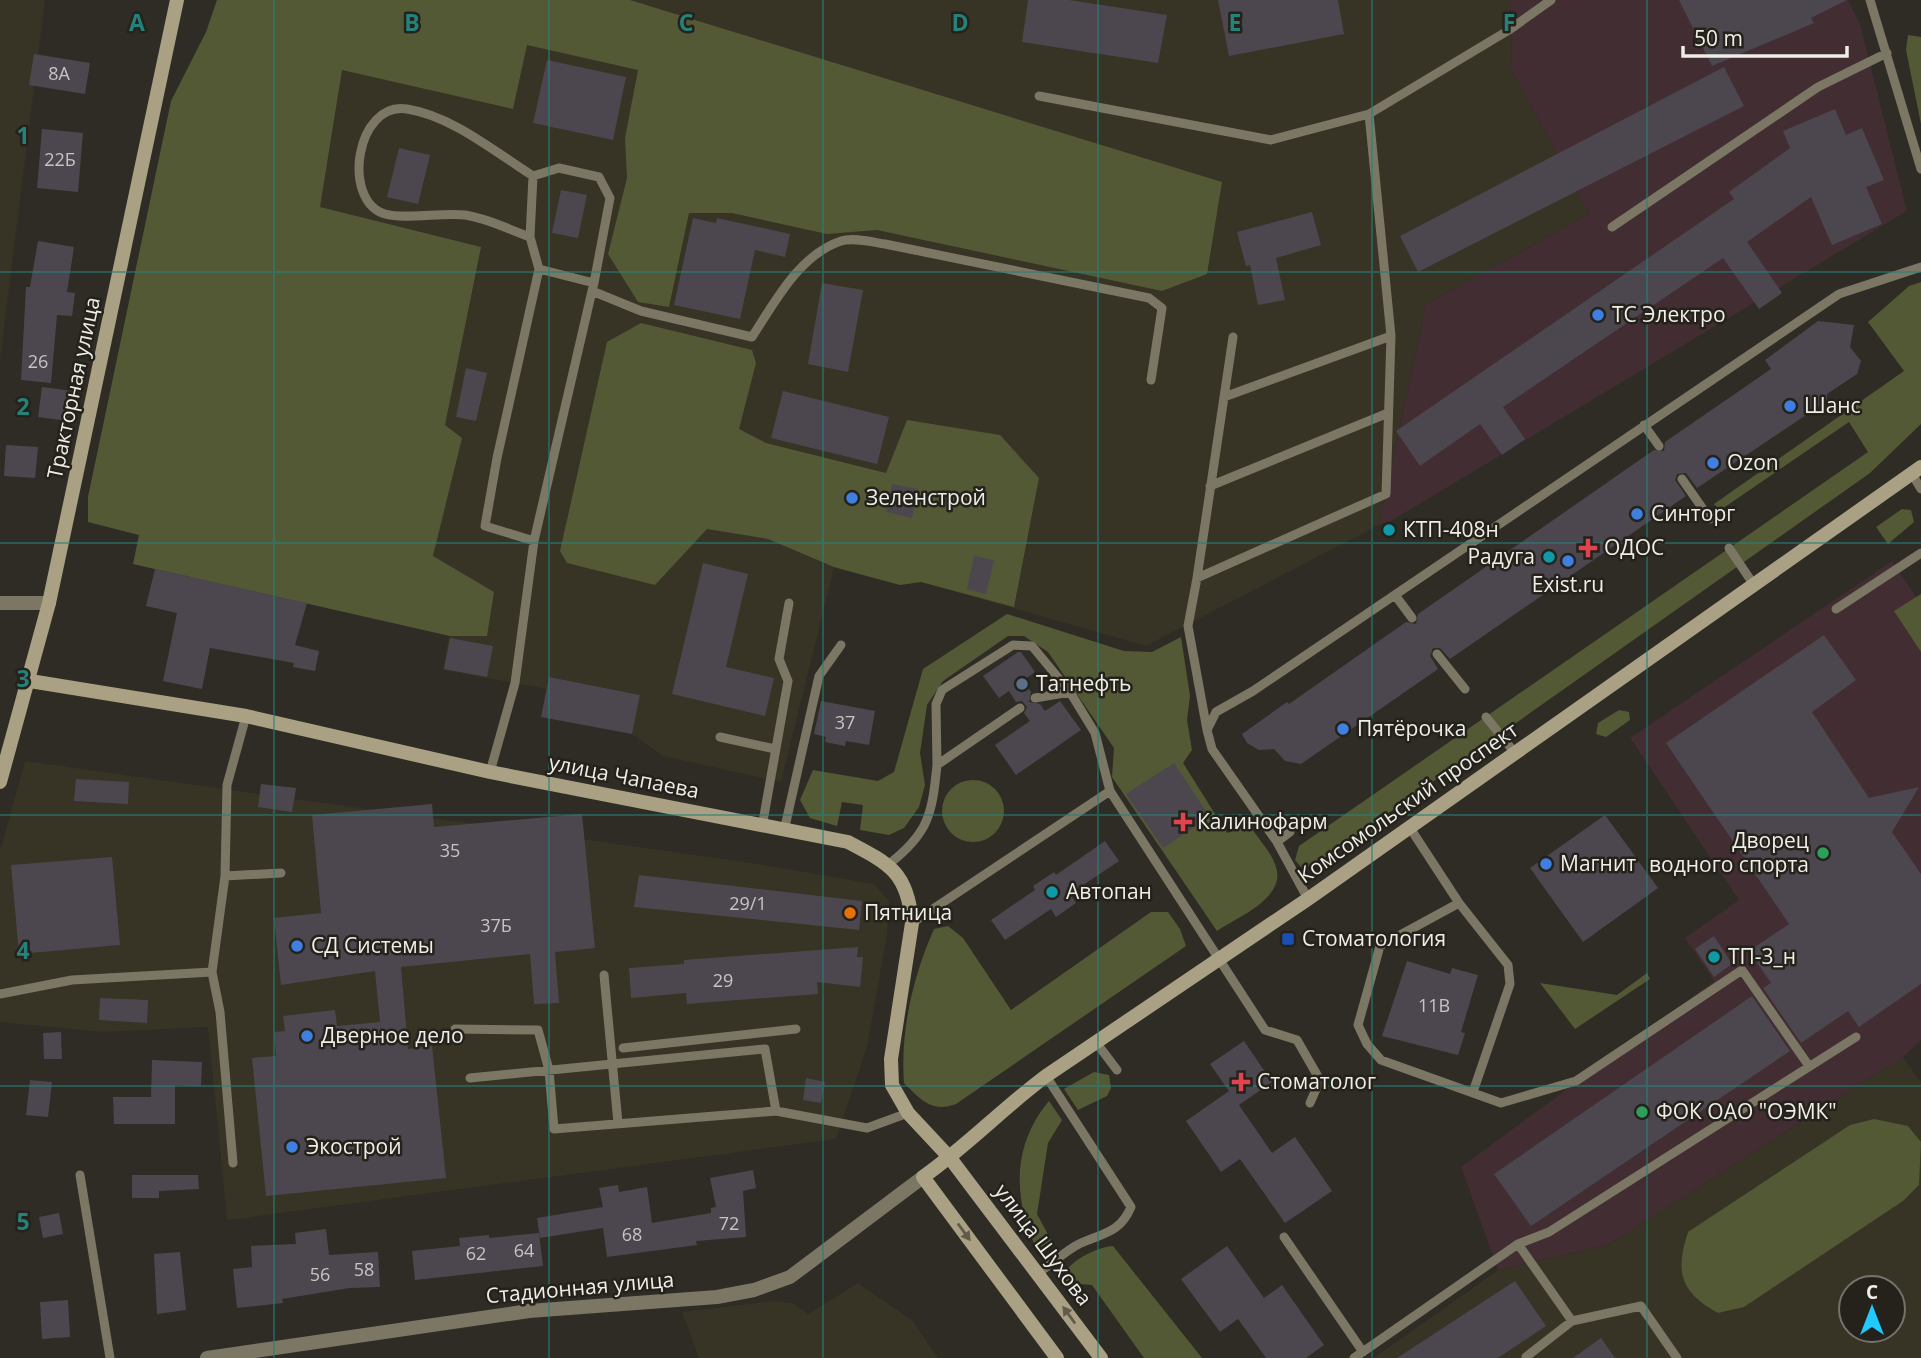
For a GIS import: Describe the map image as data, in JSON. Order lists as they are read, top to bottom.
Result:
{
  "streets": {
    "main road": [
      "Тракторная улица",
      "улица Чапаева",
      "Комсомольский проспект",
      "улица Шухова"
    ],
    "street": ["Стадионная улица"]
  },
  "crossings": [
    ["Тракторная улица", "улица Чапаева"],
    ["улица Чапаева", "Комсомольский проспект"],
    ["улица Чапаева", "улица Шухова"],
    ["Комсомольский проспект", "улица Шухова"],
    ["Комсомольский проспект", "Стадионная улица"]
  ],
  "places": {
    "other": [
      "ТС Электро",
      "Шанс",
      "Ozon",
      "Зеленстрой",
      "Синторг",
      "КТП-408н",
      "Радуга",
      "Exist.ru",
      "Татнефть",
      "Пятёрочка",
      "Дворец водного спорта",
      "Магнит",
      "Автопан",
      "Пятница",
      "СД Системы",
      "ТП-3_н",
      "Дверное дело",
      "ФОК ОАО \"ОЭМК\"",
      "Экострой"
    ],
    "health": ["ОДОС", "Калинофарм", "Стоматолог"],
    "transit": ["Стоматология"]
  },
  "house_numbers": [
    "8А",
    "22Б",
    "26",
    "37",
    "35",
    "29/1",
    "37Б",
    "29",
    "11В",
    "72",
    "68",
    "64",
    "62",
    "58",
    "56"
  ],
  "scale_bar": "50 m",
  "north": "top",
  "grid": {
    "columns": [
      "A",
      "B",
      "C",
      "D",
      "E",
      "F"
    ],
    "rows": [
      "1",
      "2",
      "3",
      "4",
      "5"
    ]
  }
}
